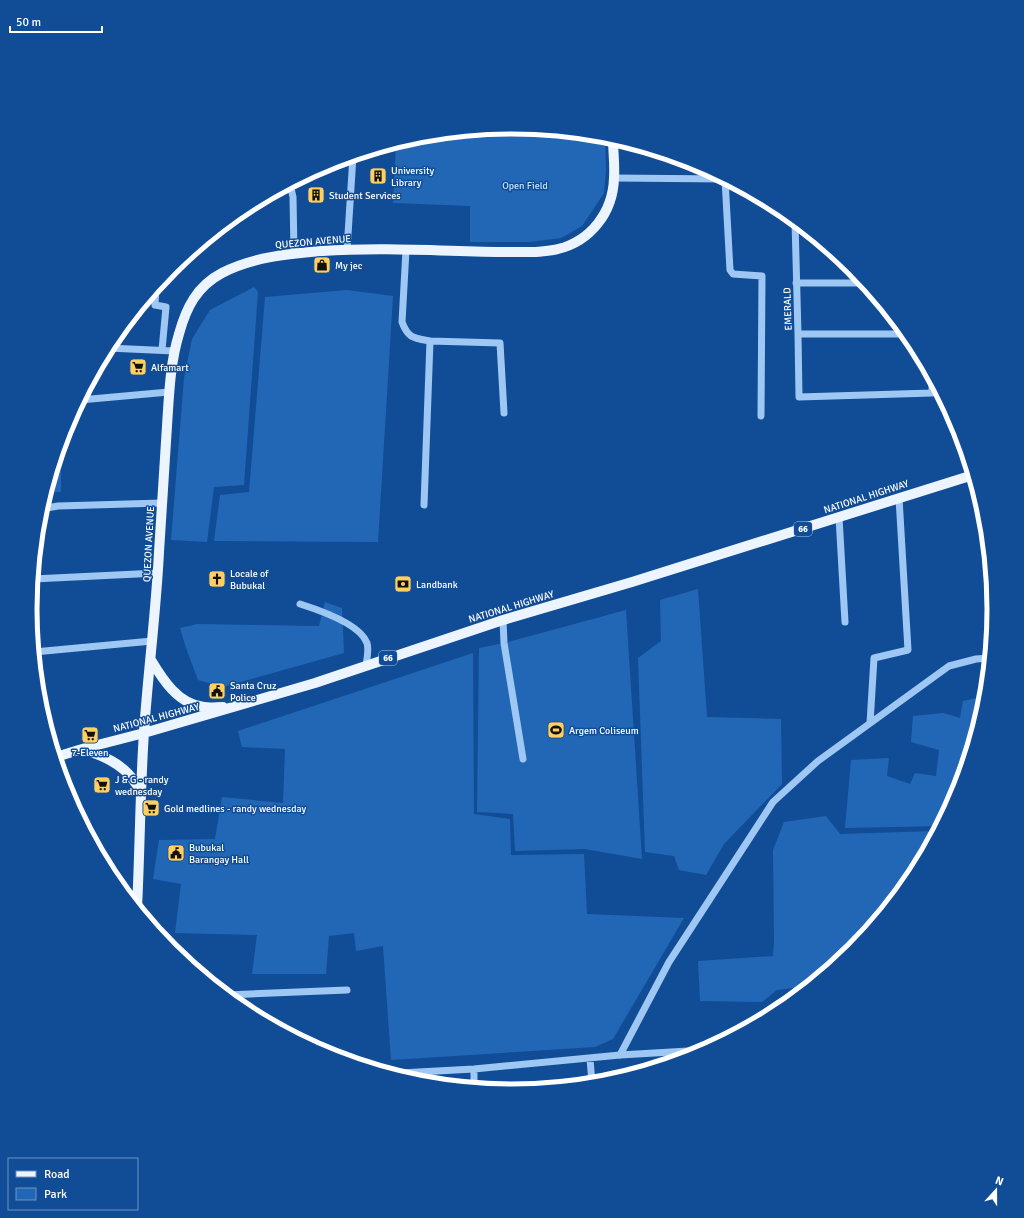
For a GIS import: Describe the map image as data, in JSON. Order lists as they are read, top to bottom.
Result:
{
  "streets": {
    "main road": ["QUEZON AVENUE", "NATIONAL HIGHWAY", "66"],
    "street": ["EMERALD"]
  },
  "crossings": [
    ["QUEZON AVENUE", "NATIONAL HIGHWAY"]
  ],
  "parks": ["Open Field"],
  "places": {
    "building": ["University Library", "Student Services"],
    "shop": ["My jec"],
    "supermarket": [
      "Alfamart",
      "7-Eleven",
      "J & G - randy wednesday",
      "Gold medlines - randy wednesday"
    ],
    "church": ["Locale of Bubukal"],
    "bank": ["Landbank"],
    "public building": ["Santa Cruz Police", "Bubukal Barangay Hall"],
    "sports": ["Argem Coliseum"]
  },
  "legend": ["Road", "Park"],
  "scale_bar": "50 m",
  "north": "top"
}
